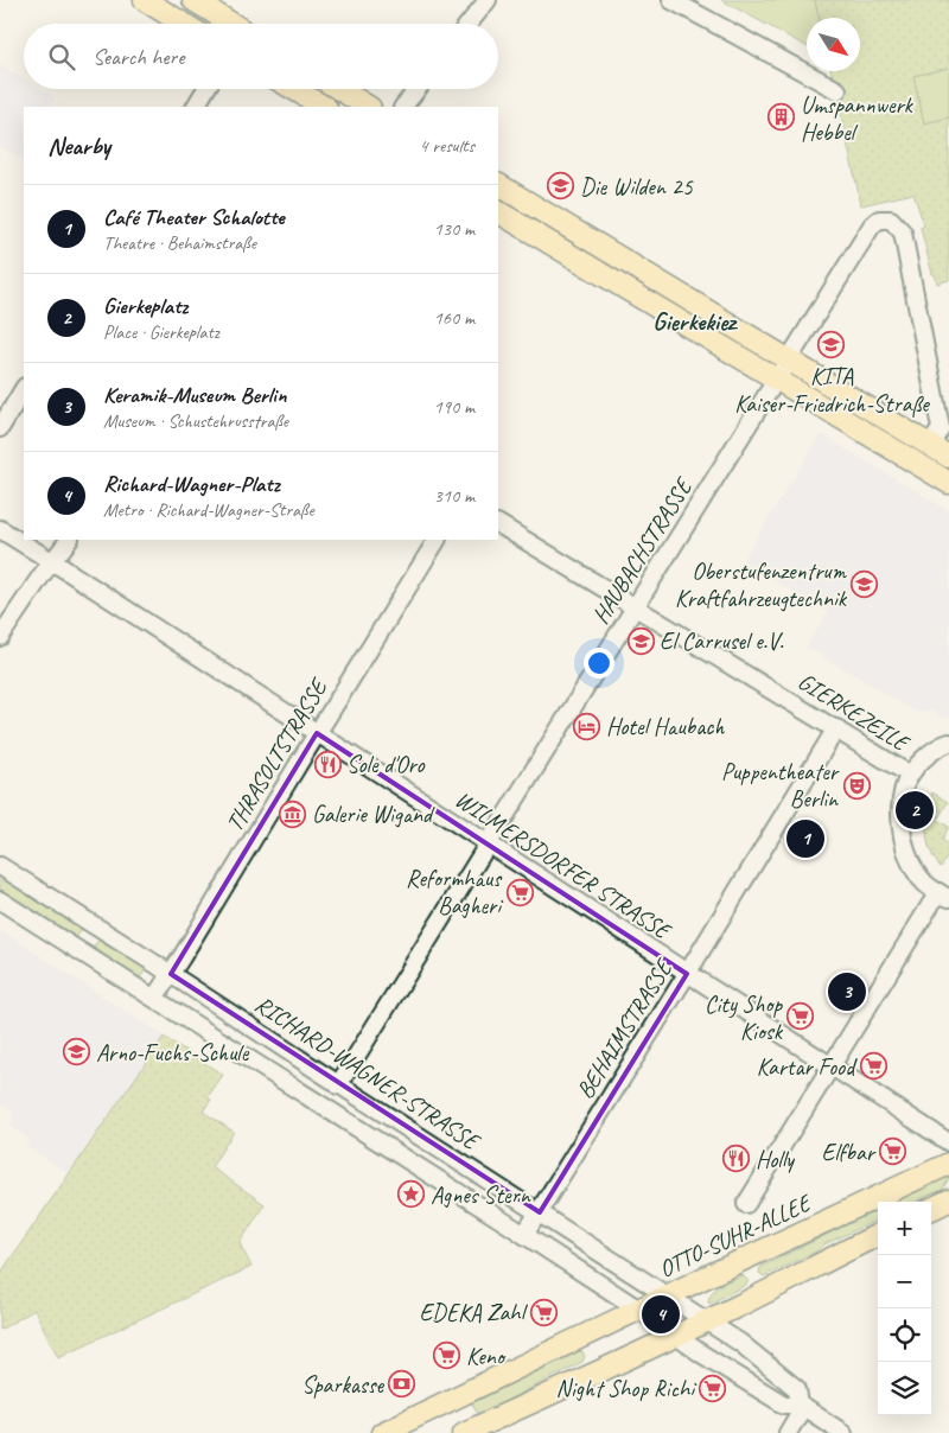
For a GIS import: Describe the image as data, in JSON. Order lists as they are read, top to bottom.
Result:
{
  "streets": {
    "main road": ["OTTO-SUHR-ALLEE"],
    "street": [
      "HAUBACHSTRASSE",
      "GIERKEZEILE",
      "THRASOLTSTRASSE",
      "WILMERSDORFER STRASSE",
      "BEHAIMSTRASSE",
      "RICHARD-WAGNER-STRASSE"
    ]
  },
  "crossings": [
    ["HAUBACHSTRASSE", "GIERKEZEILE"],
    ["HAUBACHSTRASSE", "WILMERSDORFER STRASSE"],
    ["HAUBACHSTRASSE", "RICHARD-WAGNER-STRASSE"],
    ["GIERKEZEILE", "BEHAIMSTRASSE"],
    ["THRASOLTSTRASSE", "WILMERSDORFER STRASSE"],
    ["THRASOLTSTRASSE", "RICHARD-WAGNER-STRASSE"],
    ["WILMERSDORFER STRASSE", "BEHAIMSTRASSE"],
    ["BEHAIMSTRASSE", "RICHARD-WAGNER-STRASSE"],
    ["RICHARD-WAGNER-STRASSE", "OTTO-SUHR-ALLEE"]
  ],
  "districts": ["Gierkekiez"],
  "places": {
    "building": ["Umspannwerk Hebbel"],
    "school or university": [
      "Die Wilden 25",
      "KITA Kaiser-Friedrich-Straße",
      "Oberstufenzentrum Kraftfahrzeugtechnik",
      "El Carrusel e.V.",
      "Arno-Fuchs-Schule"
    ],
    "hotel": ["Hotel Haubach"],
    "restaurant": ["Sole d'Oro", "Holly"],
    "theatre": ["Puppentheater Berlin"],
    "museum": ["Galerie Wigand"],
    "supermarket": [
      "Reformhaus Bagheri",
      "City Shop Kiosk",
      "Kartar Food",
      "Elfbar",
      "EDEKA Zahl",
      "Keno",
      "Night Shop Richi"
    ],
    "place": ["Agnes Stern"],
    "bank": ["Sparkasse"]
  },
  "north": "bottom right",
  "page": {
    "search": "Search here",
    "heading": ["Nearby", "4 results"],
    "list": [
      {
        "mark": "1",
        "name": "Café Theater Schalotte",
        "note": "Theatre · Behaimstraße",
        "value": "130 m"
      },
      {
        "mark": "2",
        "name": "Gierkeplatz",
        "note": "Place · Gierkeplatz",
        "value": "160 m"
      },
      {
        "mark": "3",
        "name": "Keramik-Museum Berlin",
        "note": "Museum · Schustehrusstraße",
        "value": "190 m"
      },
      {
        "mark": "4",
        "name": "Richard-Wagner-Platz",
        "note": "Metro · Richard-Wagner-Straße",
        "value": "310 m"
      }
    ],
    "pins": [
      "2",
      "1",
      "3",
      "4"
    ],
    "map_buttons": ["+", "−"]
  }
}
